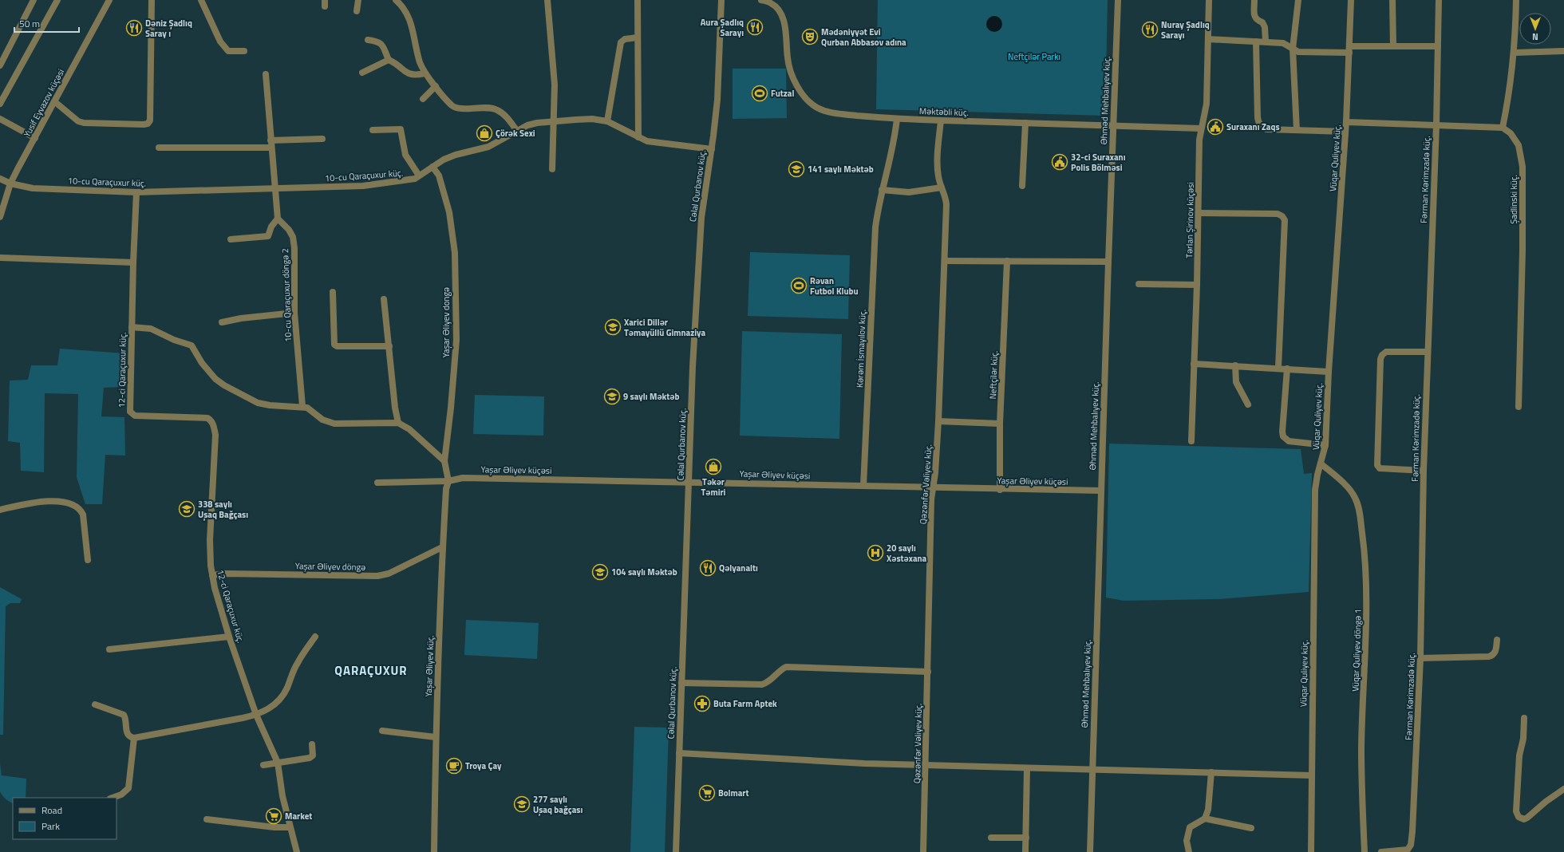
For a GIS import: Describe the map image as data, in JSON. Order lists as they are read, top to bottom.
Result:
{
  "streets": {
    "street": [
      "Əhməd Mehbalıyev küç.",
      "Yusif Eyvazov küçəsi",
      "Məktəbli küç.",
      "Vüqar Quliyev küç.",
      "10-cu Qaraçuxur küç.",
      "Fərman Kərimzadə küç.",
      "Cəlal Qurbanov küç.",
      "Şadlinski küç.",
      "Tərlan Şirinov küçəsi",
      "10-cu Qaraçuxur döngə 2",
      "Yaşar Əliyev dongə",
      "Kərəm İsmayılov küç.",
      "12-ci Qaraçuxur küç.",
      "Neftçilər küç.",
      "Yaşar Əliyev küçəsi",
      "Qəzənfər Vəliyev küç.",
      "Yaşar Əliyev döngə",
      "Vüqar Quliyev döngə 1",
      "Yaşar Əliyev küç."
    ]
  },
  "crossings": [
    ["Əhməd Mehbalıyev küç.", "Məktəbli küç."],
    ["Əhməd Mehbalıyev küç.", "Yaşar Əliyev küçəsi"],
    ["Yusif Eyvazov küçəsi", "10-cu Qaraçuxur küç."],
    ["Məktəbli küç.", "Tərlan Şirinov küçəsi"],
    ["Məktəbli küç.", "Kərəm İsmayılov küç."],
    ["Məktəbli küç.", "Qəzənfər Vəliyev küç."],
    ["Vüqar Quliyev küç.", "Vüqar Quliyev döngə 1"],
    ["10-cu Qaraçuxur küç.", "Cəlal Qurbanov küç."],
    ["10-cu Qaraçuxur küç.", "Yaşar Əliyev dongə"],
    ["10-cu Qaraçuxur küç.", "12-ci Qaraçuxur küç."],
    ["Cəlal Qurbanov küç.", "Yaşar Əliyev küçəsi"],
    ["Yaşar Əliyev dongə", "Yaşar Əliyev küçəsi"],
    ["Yaşar Əliyev dongə", "Yaşar Əliyev küç."],
    ["Kərəm İsmayılov küç.", "Yaşar Əliyev küçəsi"],
    ["12-ci Qaraçuxur küç.", "Yaşar Əliyev döngə"],
    ["Neftçilər küç.", "Yaşar Əliyev küçəsi"],
    ["Yaşar Əliyev küçəsi", "Qəzənfər Vəliyev küç."],
    ["Yaşar Əliyev küçəsi", "Yaşar Əliyev küç."],
    ["Yaşar Əliyev döngə", "Yaşar Əliyev küç."]
  ],
  "districts": ["QARAÇUXUR"],
  "parks": ["Neftçilər Parkı"],
  "places": {
    "restaurant": [
      "Aura Şadlıq Sarayı",
      "Dəniz Şadlıq Saray ı",
      "Nuray Şadlıq Sarayı",
      "Qəlyanaltı"
    ],
    "theatre": ["Mədəniyyət Evi Qurban Abbasov adına"],
    "sports": ["Futzal", "Rəvan Futbol Klubu"],
    "public building": ["Suraxanı Zaqs", "32-ci Suraxanı Polis Bölməsi"],
    "shop": ["Çörək Sexi", "Təkər Təmiri"],
    "school or university": [
      "141 saylı Məktəb",
      "Xarici Dillər Təmayüllü Gimnaziya",
      "9 saylı Məktəb",
      "338 saylı Uşaq Bağçası",
      "104 saylı Məktəb",
      "277 saylı Uşaq bağçası"
    ],
    "hospital": ["20 saylı Xəstəxana"],
    "pharmacy": ["Buta Farm Aptek"],
    "cafe": ["Troya Çay"],
    "supermarket": ["Bolmart", "Market"]
  },
  "legend": ["Road", "Park"],
  "scale_bar": "50 m",
  "north": "bottom"
}
